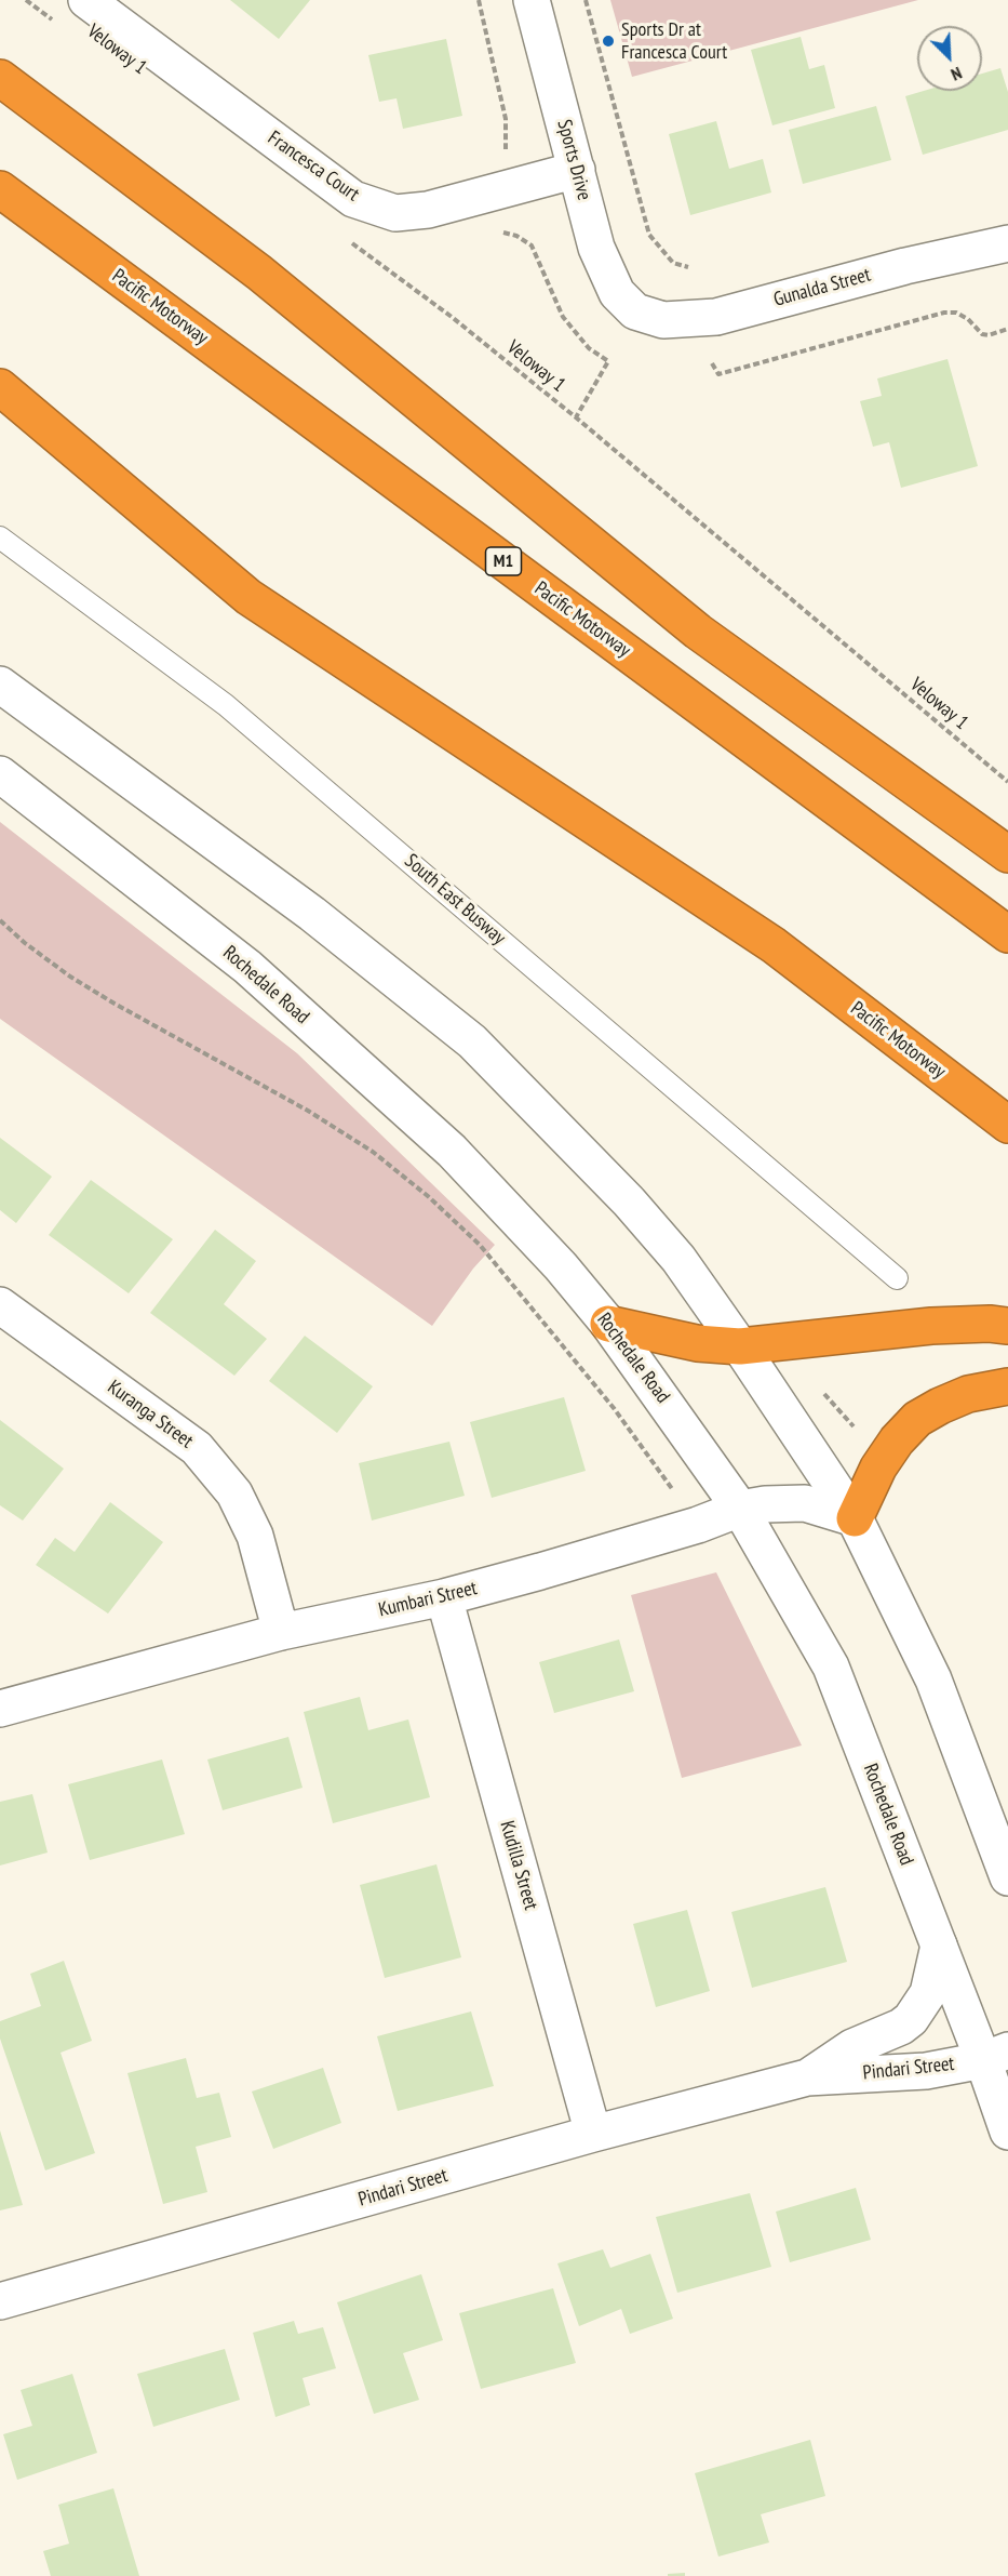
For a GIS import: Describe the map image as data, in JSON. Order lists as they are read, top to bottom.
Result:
{
  "streets": {
    "highway": ["Pacific Motorway", "M1"],
    "street": [
      "Sports Drive",
      "Francesca Court",
      "Gunalda Street",
      "Rochedale Road",
      "Kuranga Street",
      "Kumbari Street",
      "Kudilla Street",
      "Pindari Street"
    ],
    "lane": ["South East Busway"],
    "path": ["Veloway 1"]
  },
  "crossings": [
    ["Sports Drive", "Francesca Court"],
    ["Sports Drive", "Gunalda Street"],
    ["Rochedale Road", "Kumbari Street"],
    ["Rochedale Road", "Pindari Street"],
    ["Kuranga Street", "Kumbari Street"],
    ["Kumbari Street", "Kudilla Street"],
    ["Kudilla Street", "Pindari Street"]
  ],
  "places": ["Sports Dr at Francesca Court"],
  "north": "bottom right"
}
